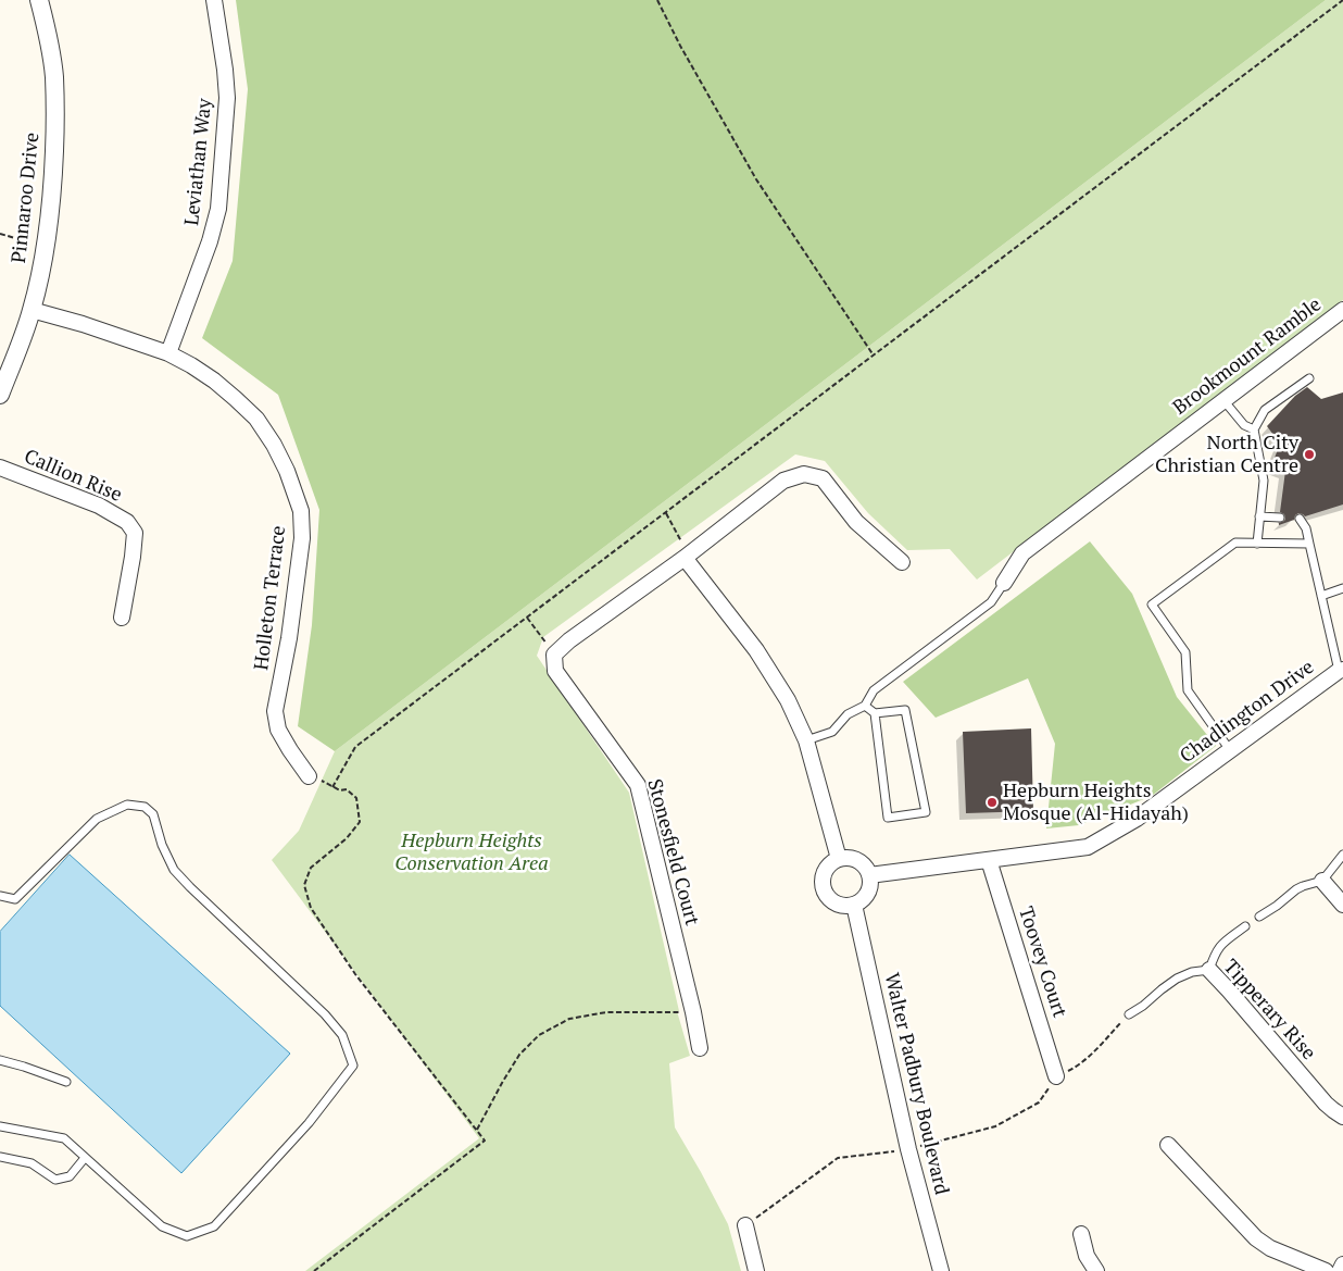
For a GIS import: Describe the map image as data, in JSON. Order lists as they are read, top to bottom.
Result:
{
  "streets": {
    "street": [
      "Leviathan Way",
      "Pinnaroo Drive",
      "Brookmount Ramble",
      "Callion Rise",
      "Holleton Terrace",
      "Chadlington Drive",
      "Stonesfield Court",
      "Toovey Court",
      "Tipperary Rise",
      "Walter Padbury Boulevard"
    ]
  },
  "crossings": [
    ["Leviathan Way", "Holleton Terrace"],
    ["Pinnaroo Drive", "Holleton Terrace"],
    ["Chadlington Drive", "Toovey Court"],
    ["Chadlington Drive", "Walter Padbury Boulevard"]
  ],
  "parks": ["Hepburn Heights Conservation Area"],
  "places": ["North City Christian Centre", "Hepburn Heights Mosque (Al-Hidayah)"]
}
